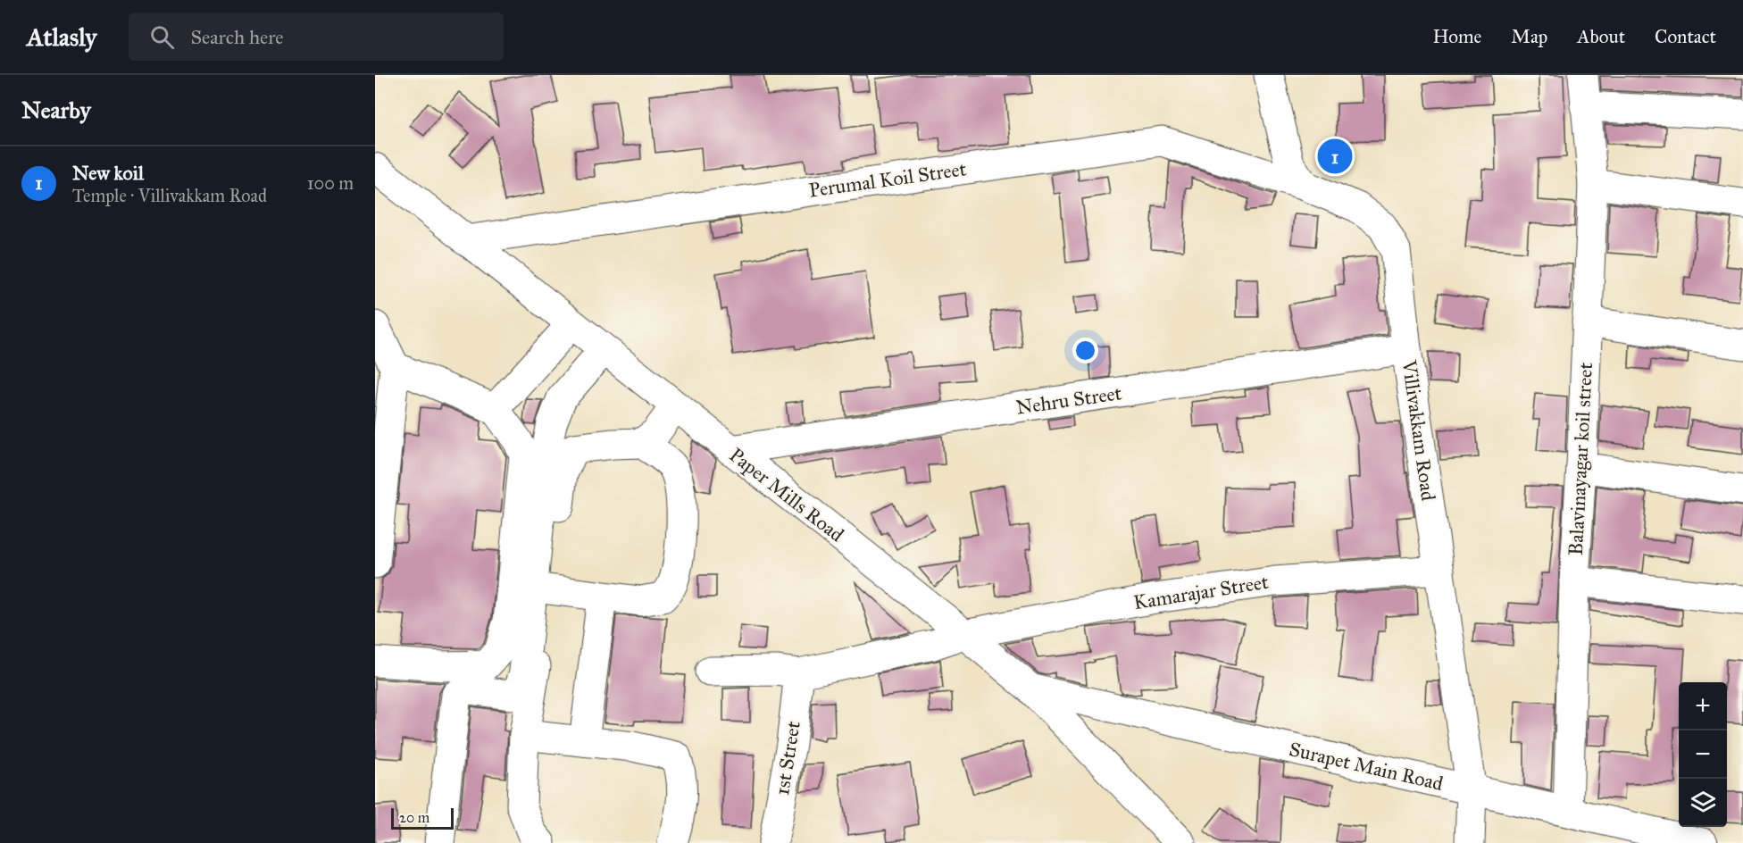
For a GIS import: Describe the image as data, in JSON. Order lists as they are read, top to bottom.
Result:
{
  "streets": {
    "street": [
      "Perumal Koil Street",
      "Nehru Street",
      "Villivakkam Road",
      "Balavinayagar koil street",
      "Paper Mills Road",
      "Kamarajar Street",
      "1st Street",
      "Surapet Main Road"
    ]
  },
  "crossings": [
    ["Perumal Koil Street", "Villivakkam Road"],
    ["Perumal Koil Street", "Paper Mills Road"],
    ["Nehru Street", "Villivakkam Road"],
    ["Nehru Street", "Paper Mills Road"],
    ["Villivakkam Road", "Kamarajar Street"],
    ["Villivakkam Road", "Surapet Main Road"],
    ["Balavinayagar koil street", "Surapet Main Road"],
    ["Paper Mills Road", "Kamarajar Street"],
    ["Paper Mills Road", "Surapet Main Road"],
    ["Kamarajar Street", "1st Street"]
  ],
  "scale_bar": "20 m",
  "page": {
    "header": "Atlasly",
    "search": "Search here",
    "nav": [
      "Home",
      "Map",
      "About",
      "Contact"
    ],
    "heading": "Nearby",
    "pins": "1",
    "list": [
      {
        "mark": "1",
        "name": "New koil",
        "note": "Temple · Villivakkam Road",
        "value": "100 m"
      }
    ],
    "map_buttons": ["+", "−"],
    "scale": "20 m"
  }
}
